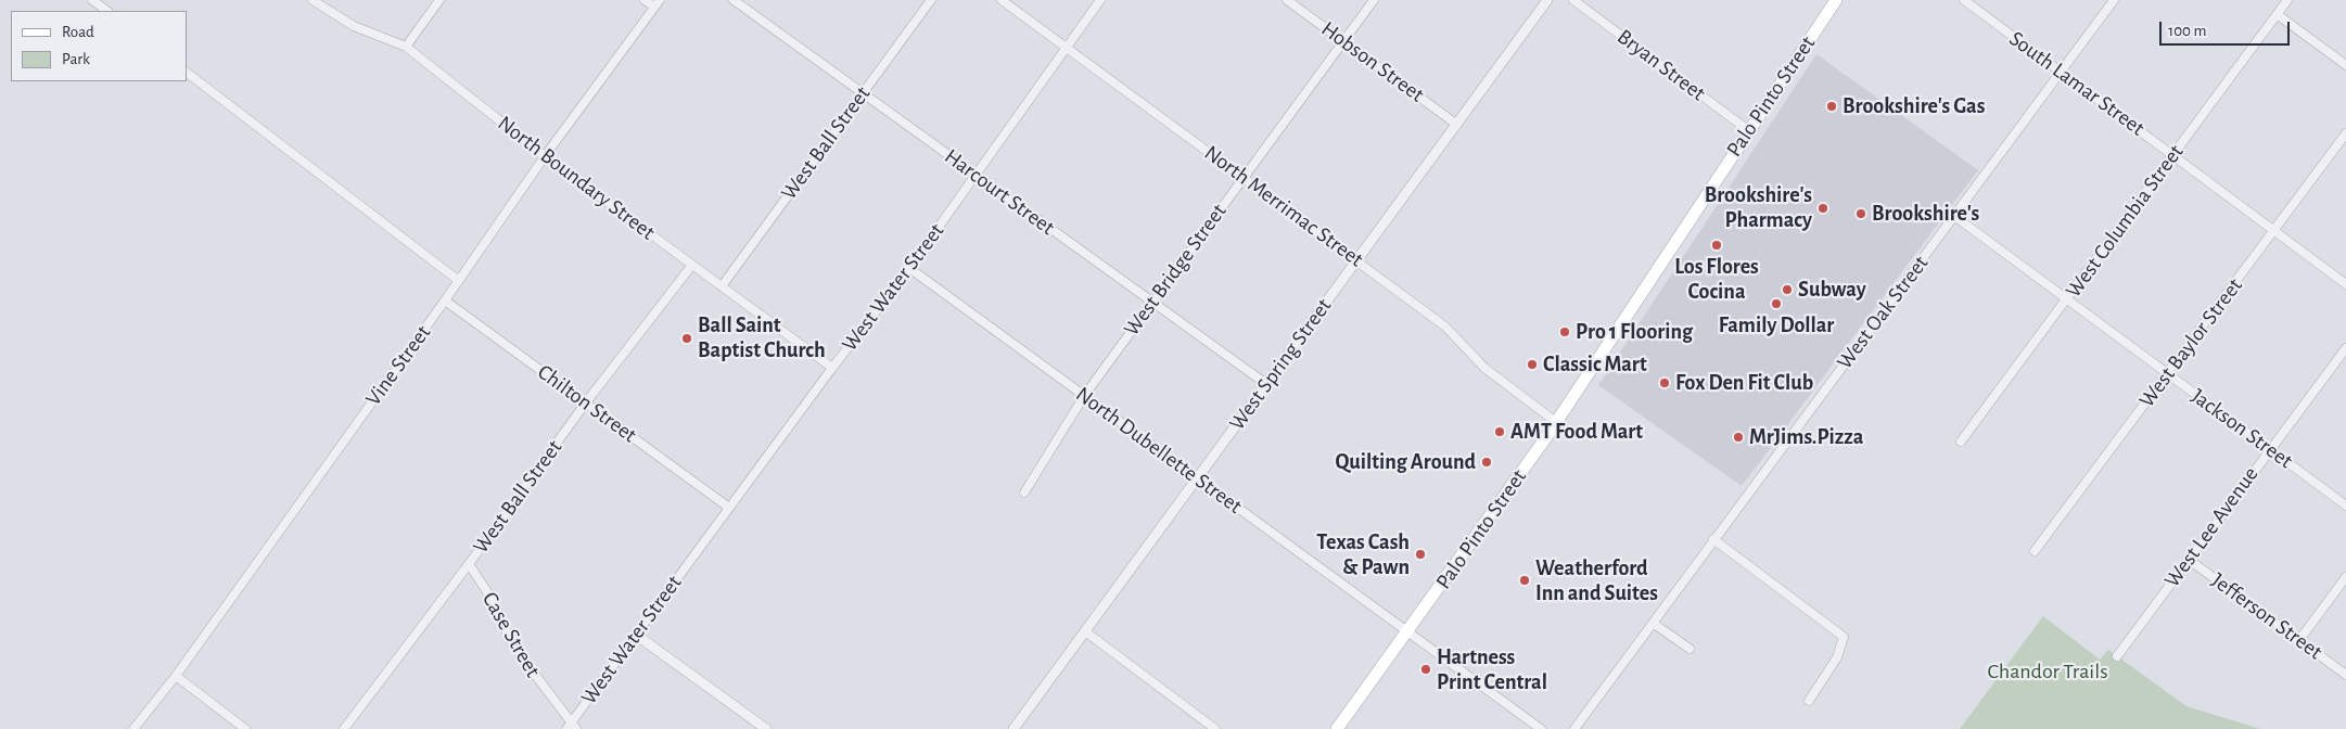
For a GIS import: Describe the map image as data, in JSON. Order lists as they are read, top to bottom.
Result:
{
  "streets": {
    "main road": ["Palo Pinto Street"],
    "street": [
      "Hobson Street",
      "Bryan Street",
      "South Lamar Street",
      "West Ball Street",
      "North Boundary Street",
      "Harcourt Street",
      "North Merrimac Street",
      "West Columbia Street",
      "West Bridge Street",
      "West Water Street",
      "West Oak Street",
      "West Baylor Street",
      "West Spring Street",
      "Vine Street",
      "Chilton Street",
      "Jackson Street",
      "North Dubellette Street",
      "West Lee Avenue",
      "Jefferson Street",
      "Case Street"
    ]
  },
  "crossings": [
    ["Hobson Street", "West Bridge Street"],
    ["Hobson Street", "West Spring Street"],
    ["Bryan Street", "Palo Pinto Street"],
    ["South Lamar Street", "West Columbia Street"],
    ["South Lamar Street", "West Oak Street"],
    ["South Lamar Street", "West Baylor Street"],
    ["Palo Pinto Street", "North Merrimac Street"],
    ["Palo Pinto Street", "North Dubellette Street"],
    ["West Ball Street", "North Boundary Street"],
    ["West Ball Street", "Harcourt Street"],
    ["West Ball Street", "Chilton Street"],
    ["West Ball Street", "Case Street"],
    ["North Boundary Street", "West Water Street"],
    ["North Boundary Street", "Vine Street"],
    ["Harcourt Street", "West Bridge Street"],
    ["Harcourt Street", "West Water Street"],
    ["Harcourt Street", "West Spring Street"],
    ["North Merrimac Street", "West Bridge Street"],
    ["North Merrimac Street", "West Water Street"],
    ["North Merrimac Street", "West Spring Street"],
    ["West Columbia Street", "Jackson Street"],
    ["West Bridge Street", "North Dubellette Street"],
    ["West Water Street", "Chilton Street"],
    ["West Water Street", "North Dubellette Street"],
    ["West Water Street", "Case Street"],
    ["West Oak Street", "Jackson Street"],
    ["West Baylor Street", "Jackson Street"],
    ["West Spring Street", "North Dubellette Street"],
    ["Vine Street", "Chilton Street"],
    ["Jackson Street", "West Lee Avenue"],
    ["West Lee Avenue", "Jefferson Street"]
  ],
  "parks": ["Chandor Trails"],
  "places": [
    "Brookshire's Gas",
    "Brookshire's Pharmacy",
    "Brookshire's",
    "Los Flores Cocina",
    "Subway",
    "Family Dollar",
    "Pro 1 Flooring",
    "Ball Saint Baptist Church",
    "Classic Mart",
    "Fox Den Fit Club",
    "AMT Food Mart",
    "MrJims.Pizza",
    "Quilting Around",
    "Texas Cash & Pawn",
    "Weatherford Inn and Suites",
    "Hartness Print Central"
  ],
  "legend": ["Road", "Park"],
  "scale_bar": "100 m"
}
